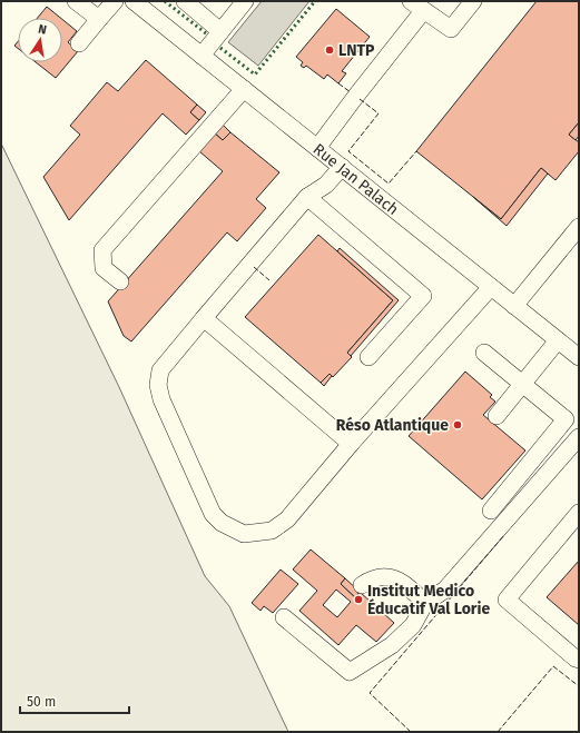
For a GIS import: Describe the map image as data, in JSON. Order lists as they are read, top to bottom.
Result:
{
  "streets": {
    "street": ["Rue Jan Palach"]
  },
  "places": ["LNTP", "Réso Atlantique", "Institut Medico Éducatif Val Lorie"],
  "scale_bar": "50 m",
  "north": "top"
}
